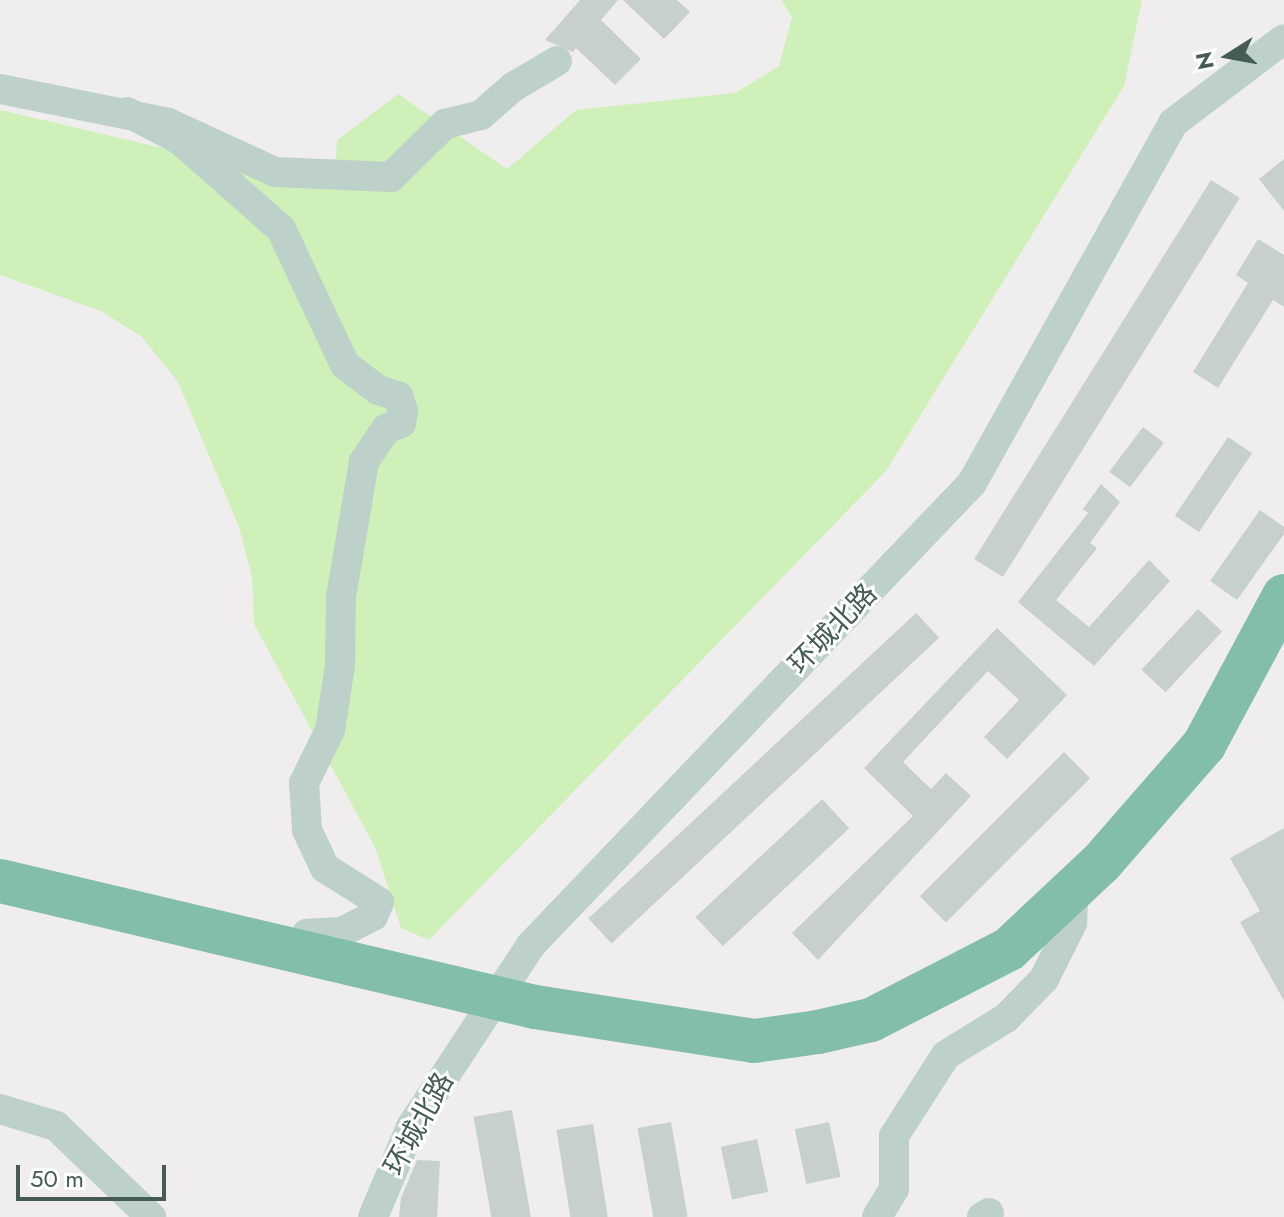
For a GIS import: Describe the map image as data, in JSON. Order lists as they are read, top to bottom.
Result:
{
  "streets": {
    "street": ["环城北路"]
  },
  "scale_bar": "50 m",
  "north": "left"
}
